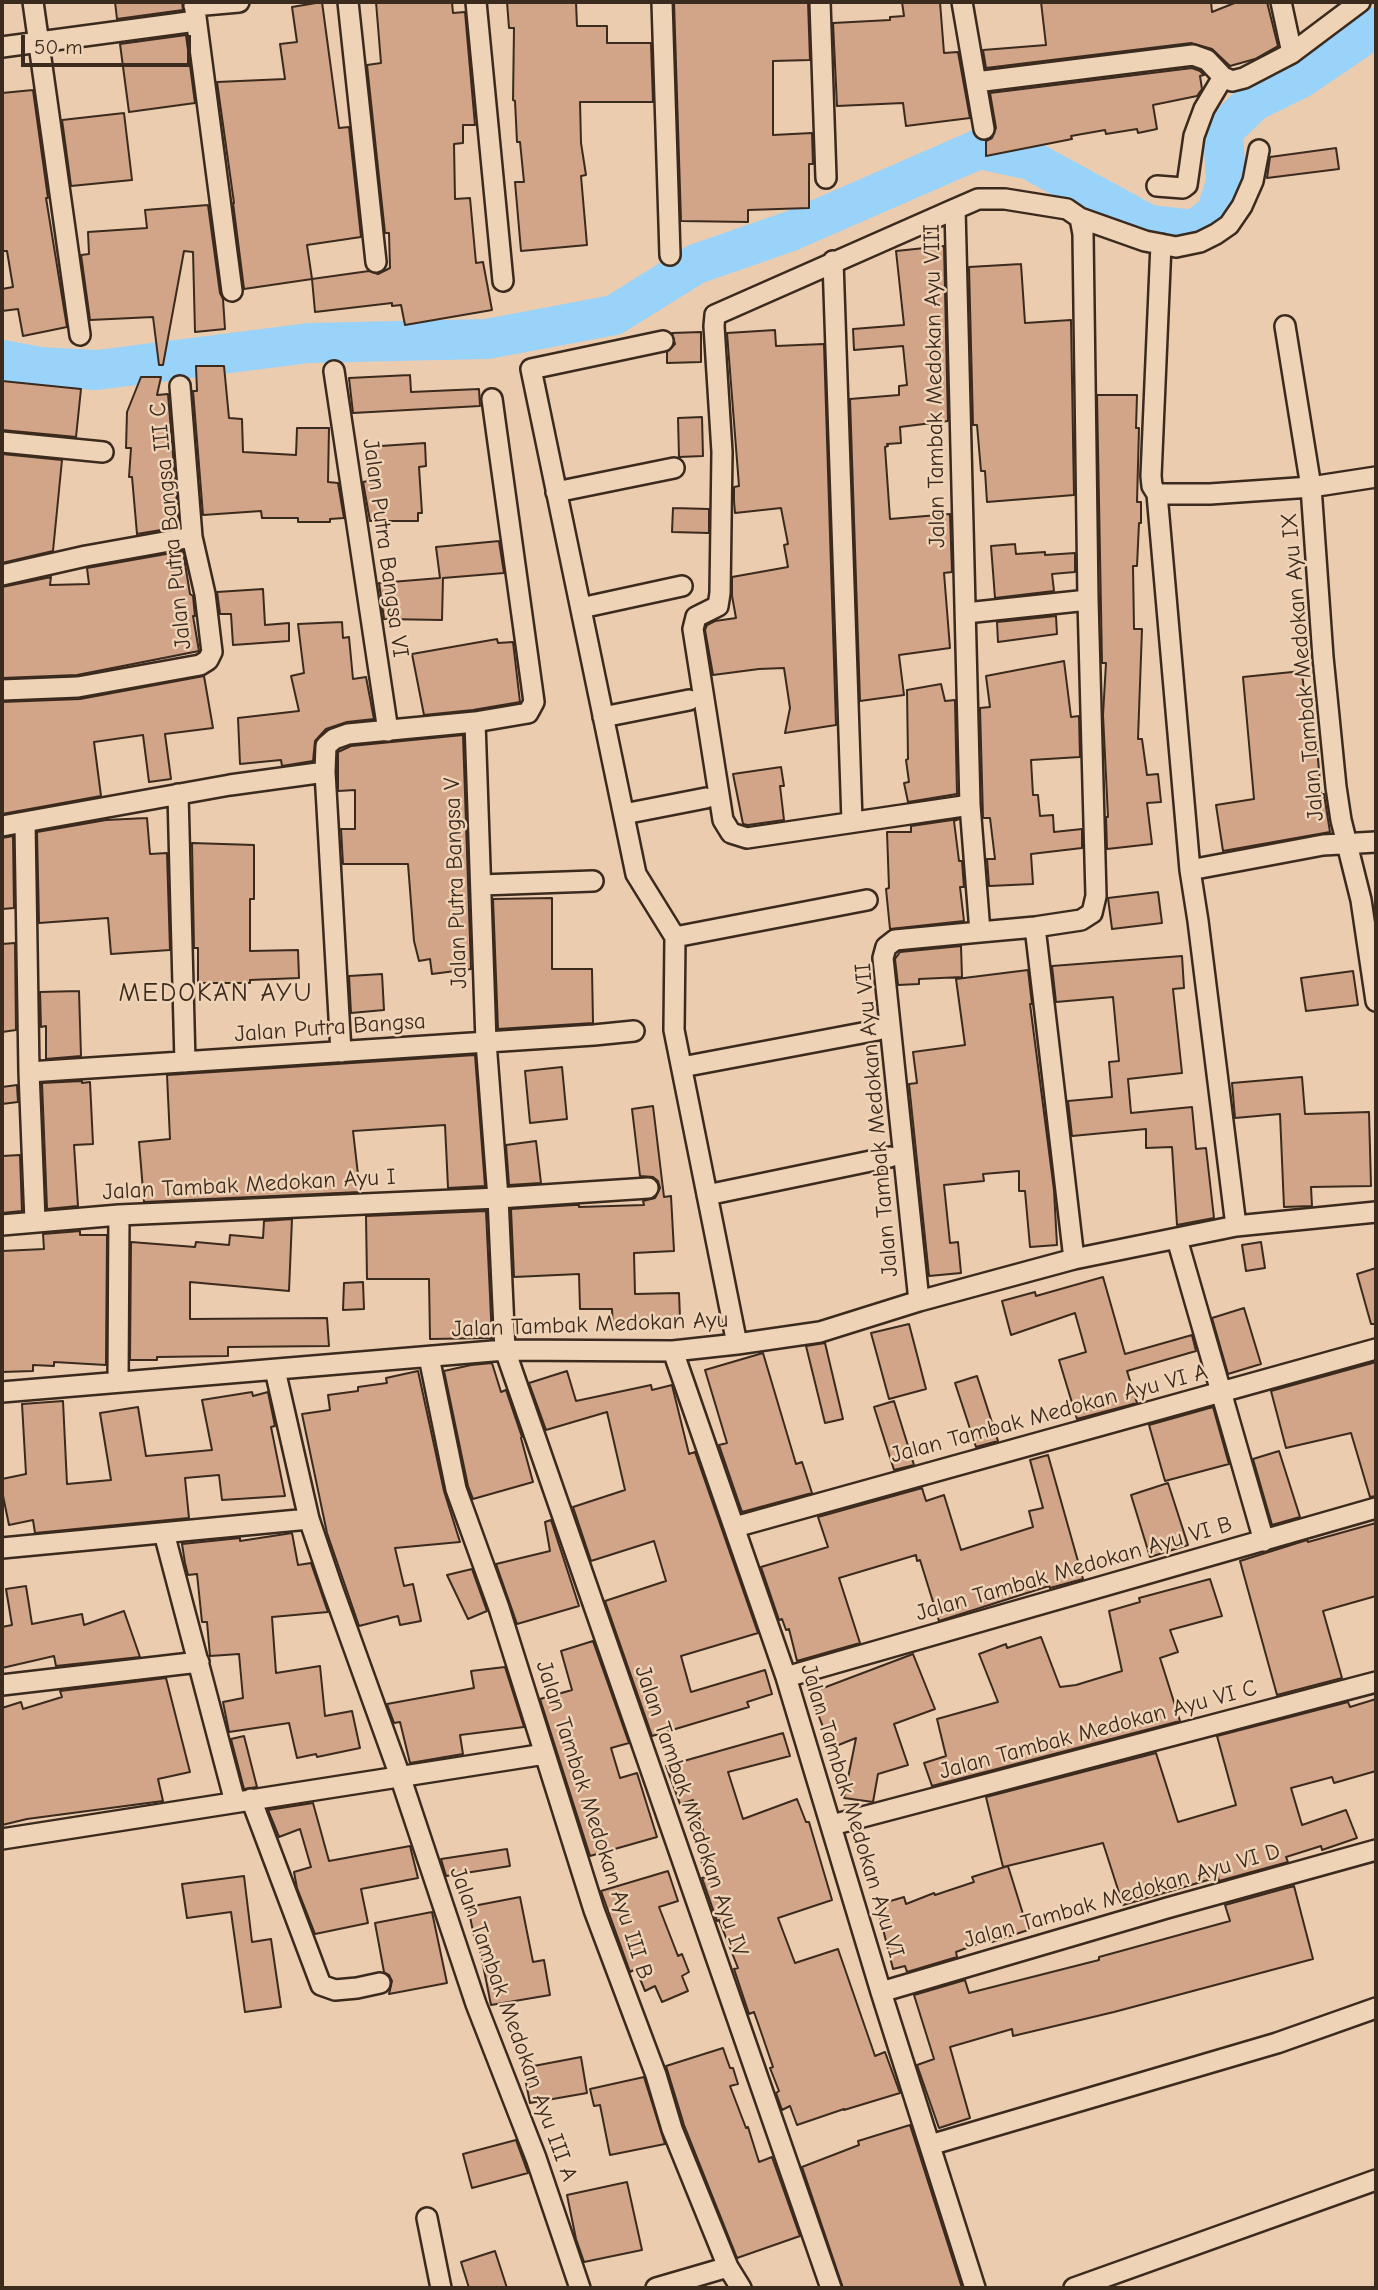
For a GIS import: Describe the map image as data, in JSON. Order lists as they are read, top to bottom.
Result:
{
  "streets": {
    "street": [
      "Jalan Tambak Medokan Ayu VIII",
      "Jalan Putra Bangsa III C",
      "Jalan Putra Bangsa VI",
      "Jalan Tambak Medokan Ayu IX",
      "Jalan Putra Bangsa V",
      "Jalan Putra Bangsa",
      "Jalan Tambak Medokan Ayu VII",
      "Jalan Tambak Medokan Ayu I",
      "Jalan Tambak Medokan Ayu",
      "Jalan Tambak Medokan Ayu VI A",
      "Jalan Tambak Medokan Ayu VI B",
      "Jalan Tambak Medokan Ayu VI C",
      "Jalan Tambak Medokan Ayu IV",
      "Jalan Tambak Medokan Ayu VI",
      "Jalan Tambak Medokan Ayu III B",
      "Jalan Tambak Medokan Ayu VI D",
      "Jalan Tambak Medokan Ayu III A"
    ]
  },
  "crossings": [
    ["Jalan Tambak Medokan Ayu VIII", "Jalan Tambak Medokan Ayu VII"],
    ["Jalan Putra Bangsa V", "Jalan Putra Bangsa"],
    ["Jalan Putra Bangsa V", "Jalan Tambak Medokan Ayu I"],
    ["Jalan Putra Bangsa V", "Jalan Tambak Medokan Ayu IV"],
    ["Jalan Tambak Medokan Ayu VII", "Jalan Tambak Medokan Ayu"],
    ["Jalan Tambak Medokan Ayu I", "Jalan Tambak Medokan Ayu IV"],
    ["Jalan Tambak Medokan Ayu", "Jalan Tambak Medokan Ayu IV"],
    ["Jalan Tambak Medokan Ayu", "Jalan Tambak Medokan Ayu VI"],
    ["Jalan Tambak Medokan Ayu", "Jalan Tambak Medokan Ayu III B"],
    ["Jalan Tambak Medokan Ayu", "Jalan Tambak Medokan Ayu III A"],
    ["Jalan Tambak Medokan Ayu VI A", "Jalan Tambak Medokan Ayu VI"],
    ["Jalan Tambak Medokan Ayu VI B", "Jalan Tambak Medokan Ayu VI"],
    ["Jalan Tambak Medokan Ayu VI C", "Jalan Tambak Medokan Ayu VI"],
    ["Jalan Tambak Medokan Ayu VI", "Jalan Tambak Medokan Ayu VI D"]
  ],
  "districts": ["MEDOKAN AYU"],
  "scale_bar": "50 m"
}
